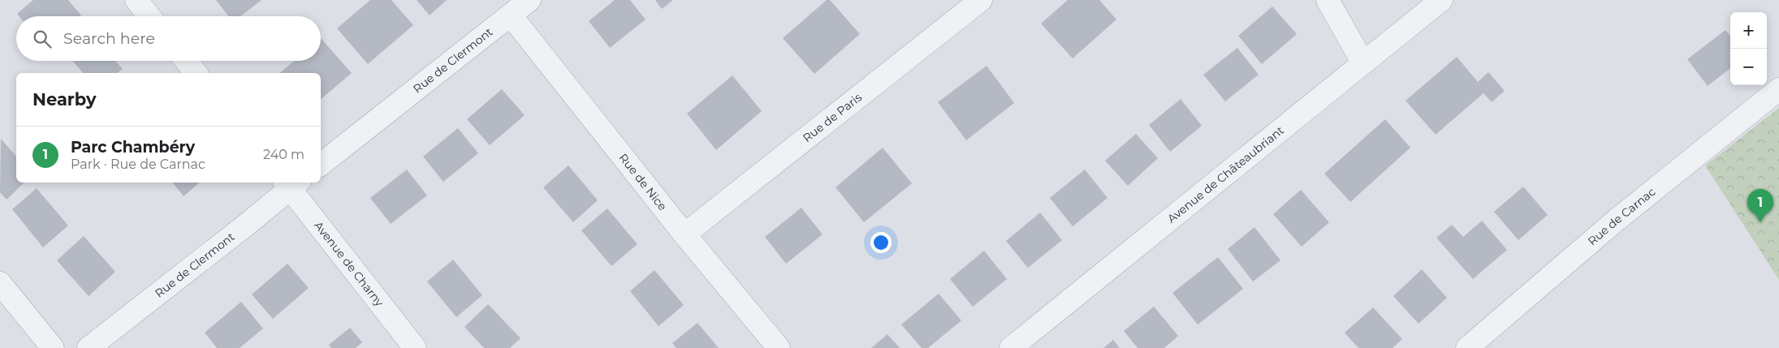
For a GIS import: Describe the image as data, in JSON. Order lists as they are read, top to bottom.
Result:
{
  "streets": {
    "street": [
      "Rue de Clermont",
      "Rue de Paris",
      "Avenue de Châteaubriant",
      "Rue de Nice",
      "Rue de Carnac",
      "Avenue de Charny"
    ]
  },
  "crossings": [
    ["Rue de Clermont", "Rue de Nice"],
    ["Rue de Clermont", "Avenue de Charny"],
    ["Rue de Paris", "Rue de Nice"]
  ],
  "page": {
    "map_buttons": ["+", "−"],
    "search": "Search here",
    "heading": "Nearby",
    "list": [
      {
        "mark": "1",
        "name": "Parc Chambéry",
        "note": "Park · Rue de Carnac",
        "value": "240 m"
      }
    ],
    "pins": "1"
  }
}
